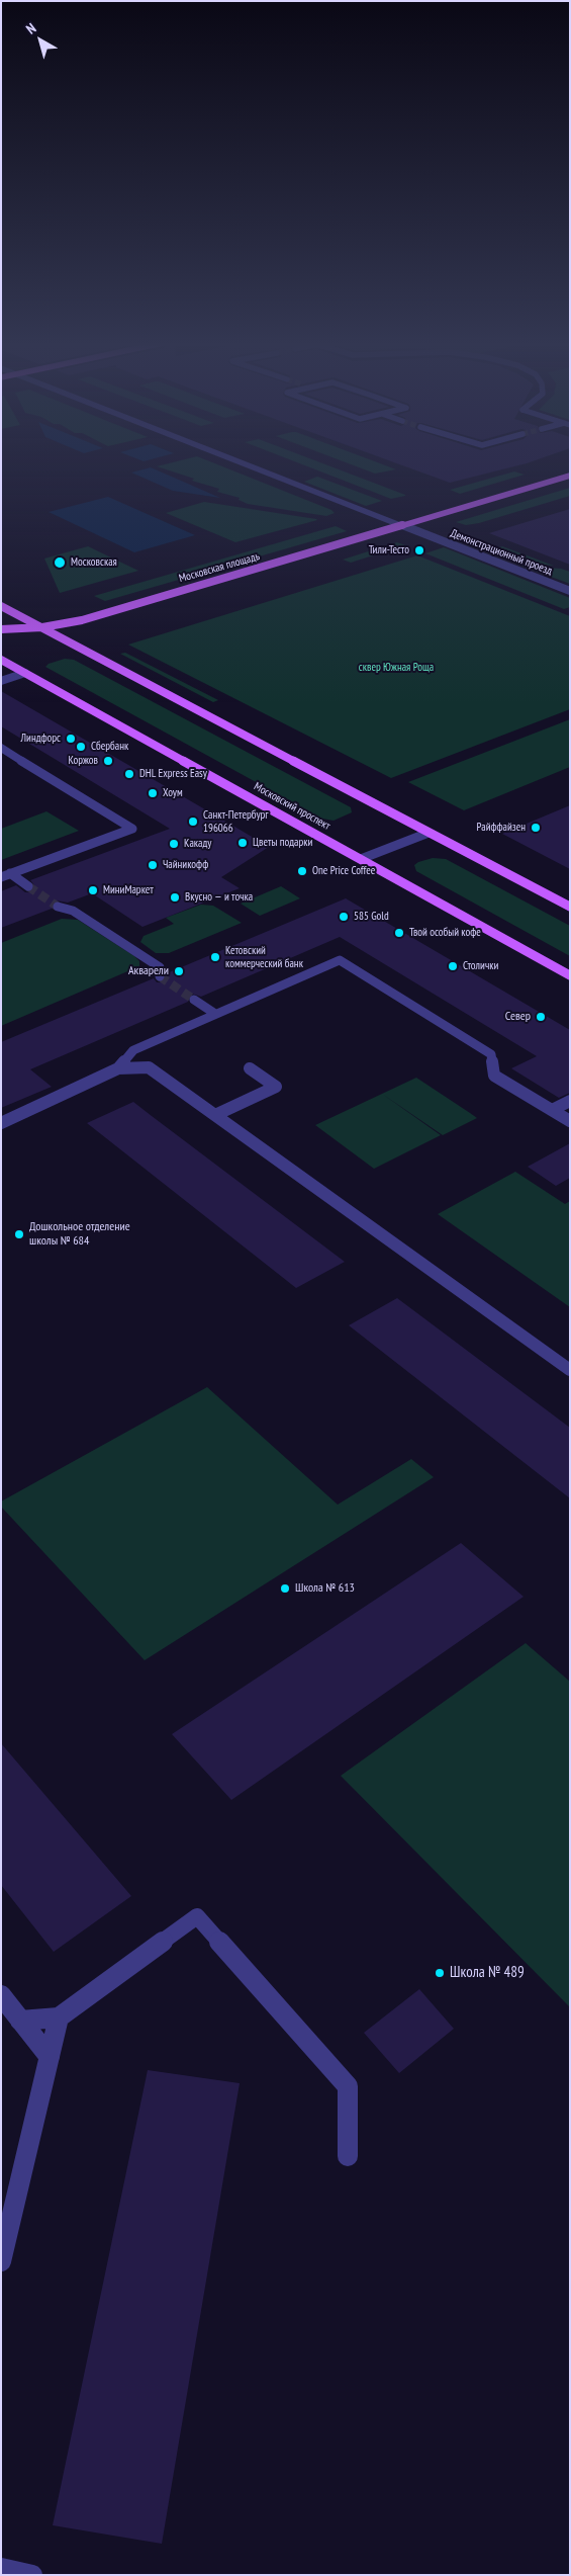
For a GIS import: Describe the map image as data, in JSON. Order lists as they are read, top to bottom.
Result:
{
  "streets": {
    "main road": ["Московская площадь", "Московский проспект"],
    "street": ["Демонстрационный проезд"]
  },
  "crossings": [
    ["Демонстрационный проезд", "Московская площадь"]
  ],
  "parks": ["сквер Южная Роща"],
  "places": [
    "Тили-Тесто",
    "Московская",
    "Линдфорс",
    "Сбербанк",
    "Коржов",
    "DHL Express Easy",
    "Хоум",
    "Санкт-Петербург 196066",
    "Райффайзен",
    "Цветы подарки",
    "Какаду",
    "Чайникофф",
    "One Price Coffee",
    "МиниМаркет",
    "Вкусно — и точка",
    "585 Gold",
    "Твой особый кофе",
    "Кетовский коммерческий банк",
    "Столички",
    "Акварели",
    "Север",
    "Дошкольное отделение школы № 684",
    "Школа № 613",
    "Школа № 489"
  ],
  "north": "top left"
}
